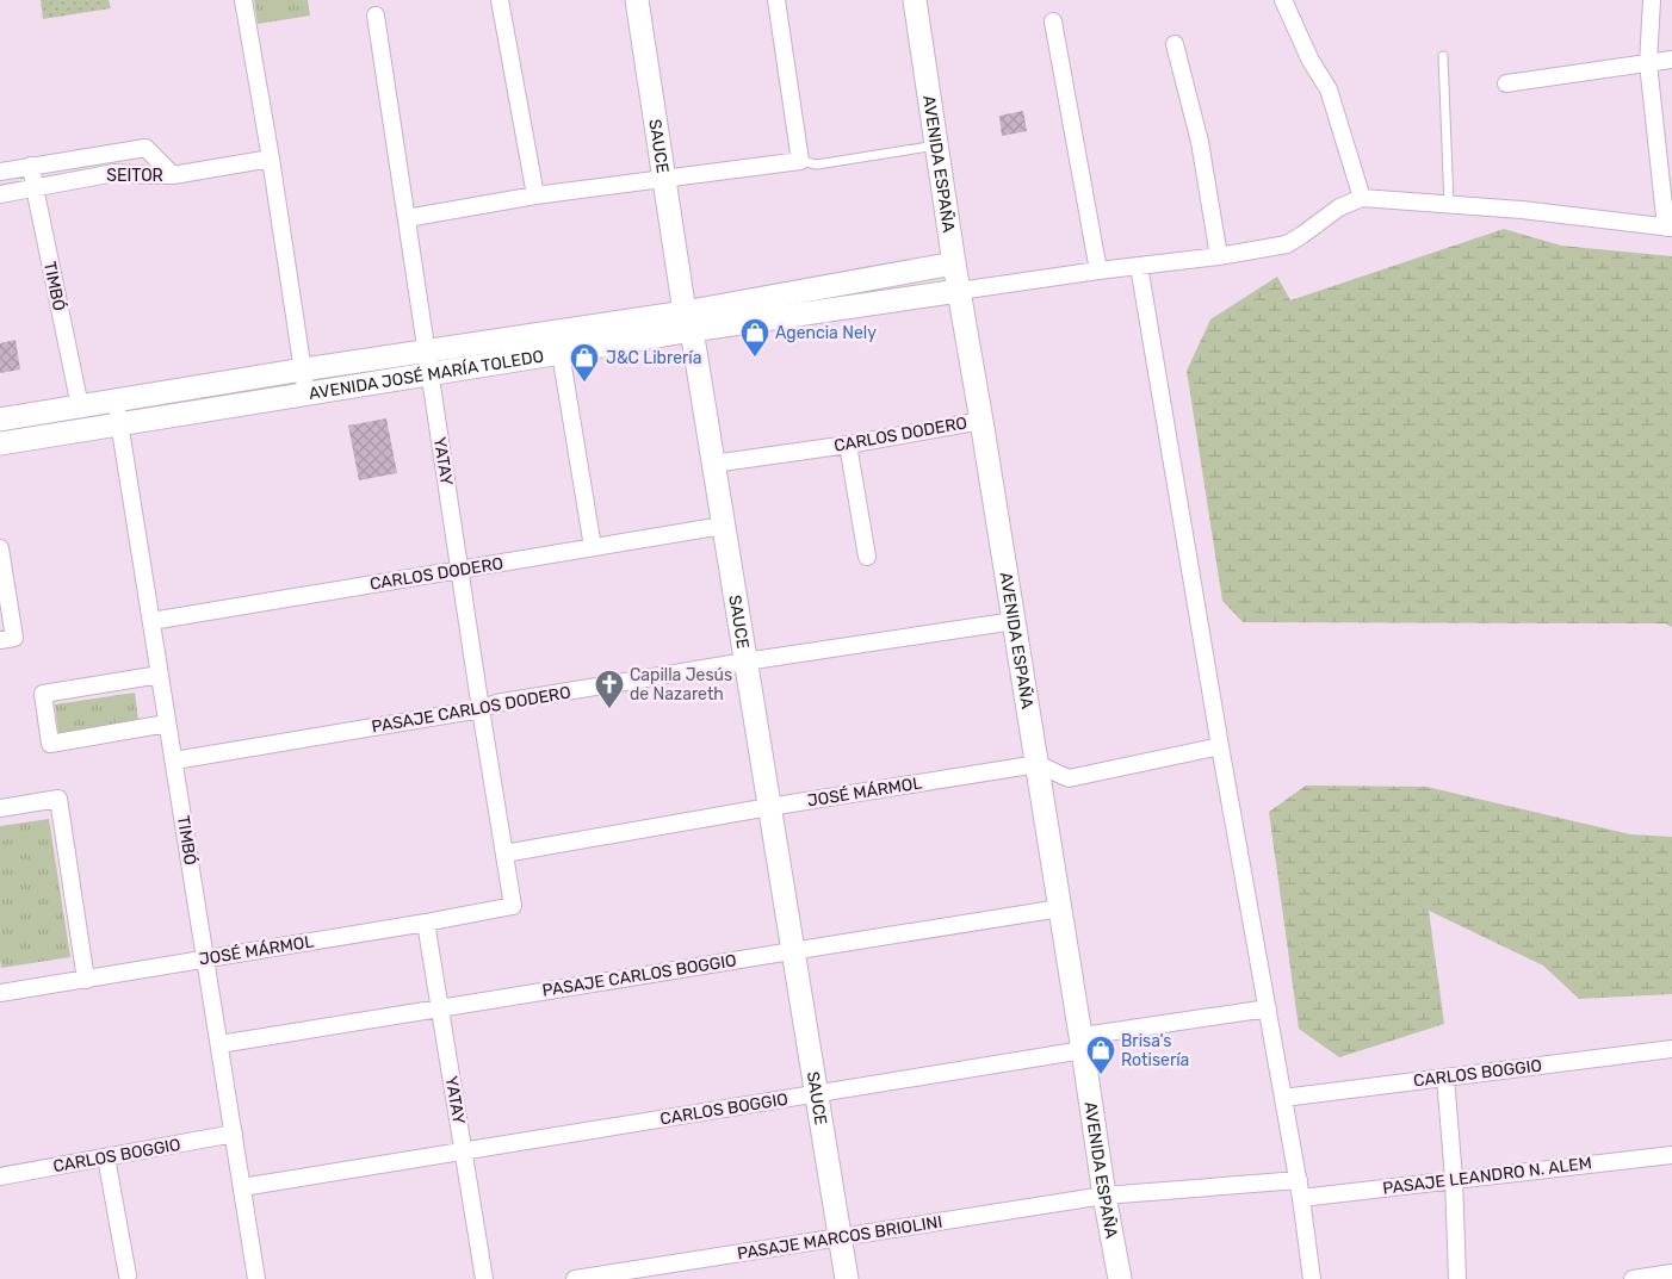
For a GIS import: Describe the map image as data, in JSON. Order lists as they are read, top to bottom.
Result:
{
  "streets": {
    "main road": ["SAUCE", "AVENIDA ESPAÑA", "AVENIDA JOSÉ MARÍA TOLEDO"],
    "street": [
      "SEITOR",
      "TIMBÓ",
      "CARLOS DODERO",
      "YATAY",
      "PASAJE CARLOS DODERO",
      "JOSÉ MÁRMOL",
      "PASAJE CARLOS BOGGIO",
      "CARLOS BOGGIO",
      "PASAJE LEANDRO N. ALEM",
      "PASAJE MARCOS BRIOLINI"
    ]
  },
  "crossings": [
    ["SAUCE", "AVENIDA JOSÉ MARÍA TOLEDO"],
    ["SAUCE", "CARLOS DODERO"],
    ["SAUCE", "PASAJE CARLOS DODERO"],
    ["SAUCE", "JOSÉ MÁRMOL"],
    ["SAUCE", "PASAJE CARLOS BOGGIO"],
    ["SAUCE", "CARLOS BOGGIO"],
    ["SAUCE", "PASAJE MARCOS BRIOLINI"],
    ["AVENIDA ESPAÑA", "AVENIDA JOSÉ MARÍA TOLEDO"],
    ["AVENIDA ESPAÑA", "CARLOS DODERO"],
    ["AVENIDA ESPAÑA", "PASAJE CARLOS DODERO"],
    ["AVENIDA ESPAÑA", "JOSÉ MÁRMOL"],
    ["AVENIDA ESPAÑA", "PASAJE CARLOS BOGGIO"],
    ["AVENIDA ESPAÑA", "CARLOS BOGGIO"],
    ["AVENIDA ESPAÑA", "PASAJE MARCOS BRIOLINI"],
    ["SEITOR", "TIMBÓ"],
    ["TIMBÓ", "AVENIDA JOSÉ MARÍA TOLEDO"],
    ["TIMBÓ", "CARLOS DODERO"],
    ["TIMBÓ", "PASAJE CARLOS DODERO"],
    ["TIMBÓ", "JOSÉ MÁRMOL"],
    ["TIMBÓ", "PASAJE CARLOS BOGGIO"],
    ["TIMBÓ", "CARLOS BOGGIO"],
    ["AVENIDA JOSÉ MARÍA TOLEDO", "YATAY"],
    ["CARLOS DODERO", "YATAY"],
    ["YATAY", "PASAJE CARLOS DODERO"],
    ["YATAY", "JOSÉ MÁRMOL"],
    ["YATAY", "PASAJE CARLOS BOGGIO"],
    ["YATAY", "CARLOS BOGGIO"]
  ],
  "places": {
    "shop": ["Agencia Nely", "J&C Librería", "Brisa's Rotisería"],
    "church": ["Capilla Jesús de Nazareth"]
  }
}
